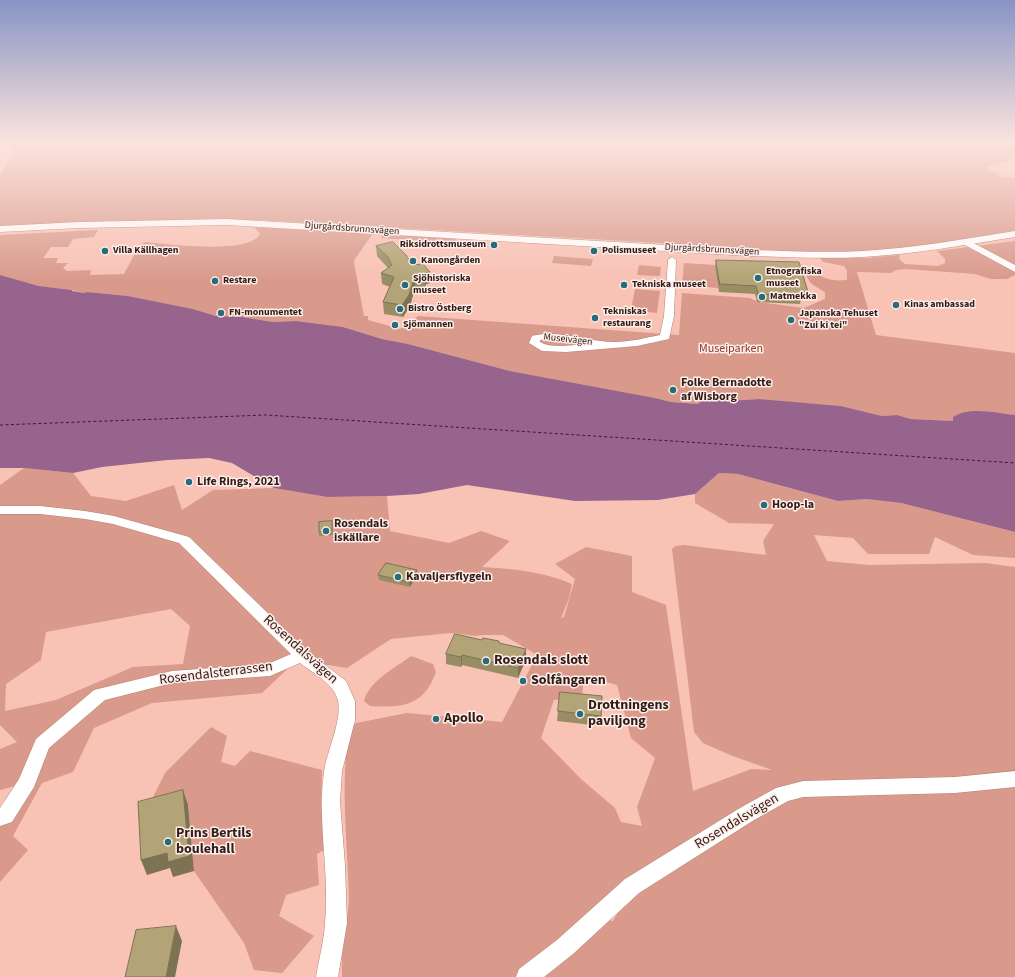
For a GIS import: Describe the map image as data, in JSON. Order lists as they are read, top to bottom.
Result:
{
  "streets": {
    "street": [
      "Djurgårdsbrunnsvägen",
      "Museivägen",
      "Rosendalsvägen",
      "Rosendalsterrassen"
    ]
  },
  "crossings": [
    ["Rosendalsvägen", "Rosendalsterrassen"]
  ],
  "parks": ["Museiparken"],
  "places": [
    "Riksidrottsmuseum",
    "Villa Källhagen",
    "Polismuseet",
    "Kanongården",
    "Etnografiska museet",
    "Restare",
    "Sjöhistoriska museet",
    "Tekniska museet",
    "Matmekka",
    "Kinas ambassad",
    "Bistro Östberg",
    "FN-monumentet",
    "Tekniskas restaurang",
    "Japanska Tehuset \"Zui ki tei\"",
    "Sjömannen",
    "Folke Bernadotte af Wisborg",
    "Life Rings, 2021",
    "Hoop-la",
    "Rosendals iskällare",
    "Kavaljersflygeln",
    "Rosendals slott",
    "Solfångaren",
    "Drottningens paviljong",
    "Apollo",
    "Prins Bertils boulehall"
  ]
}
